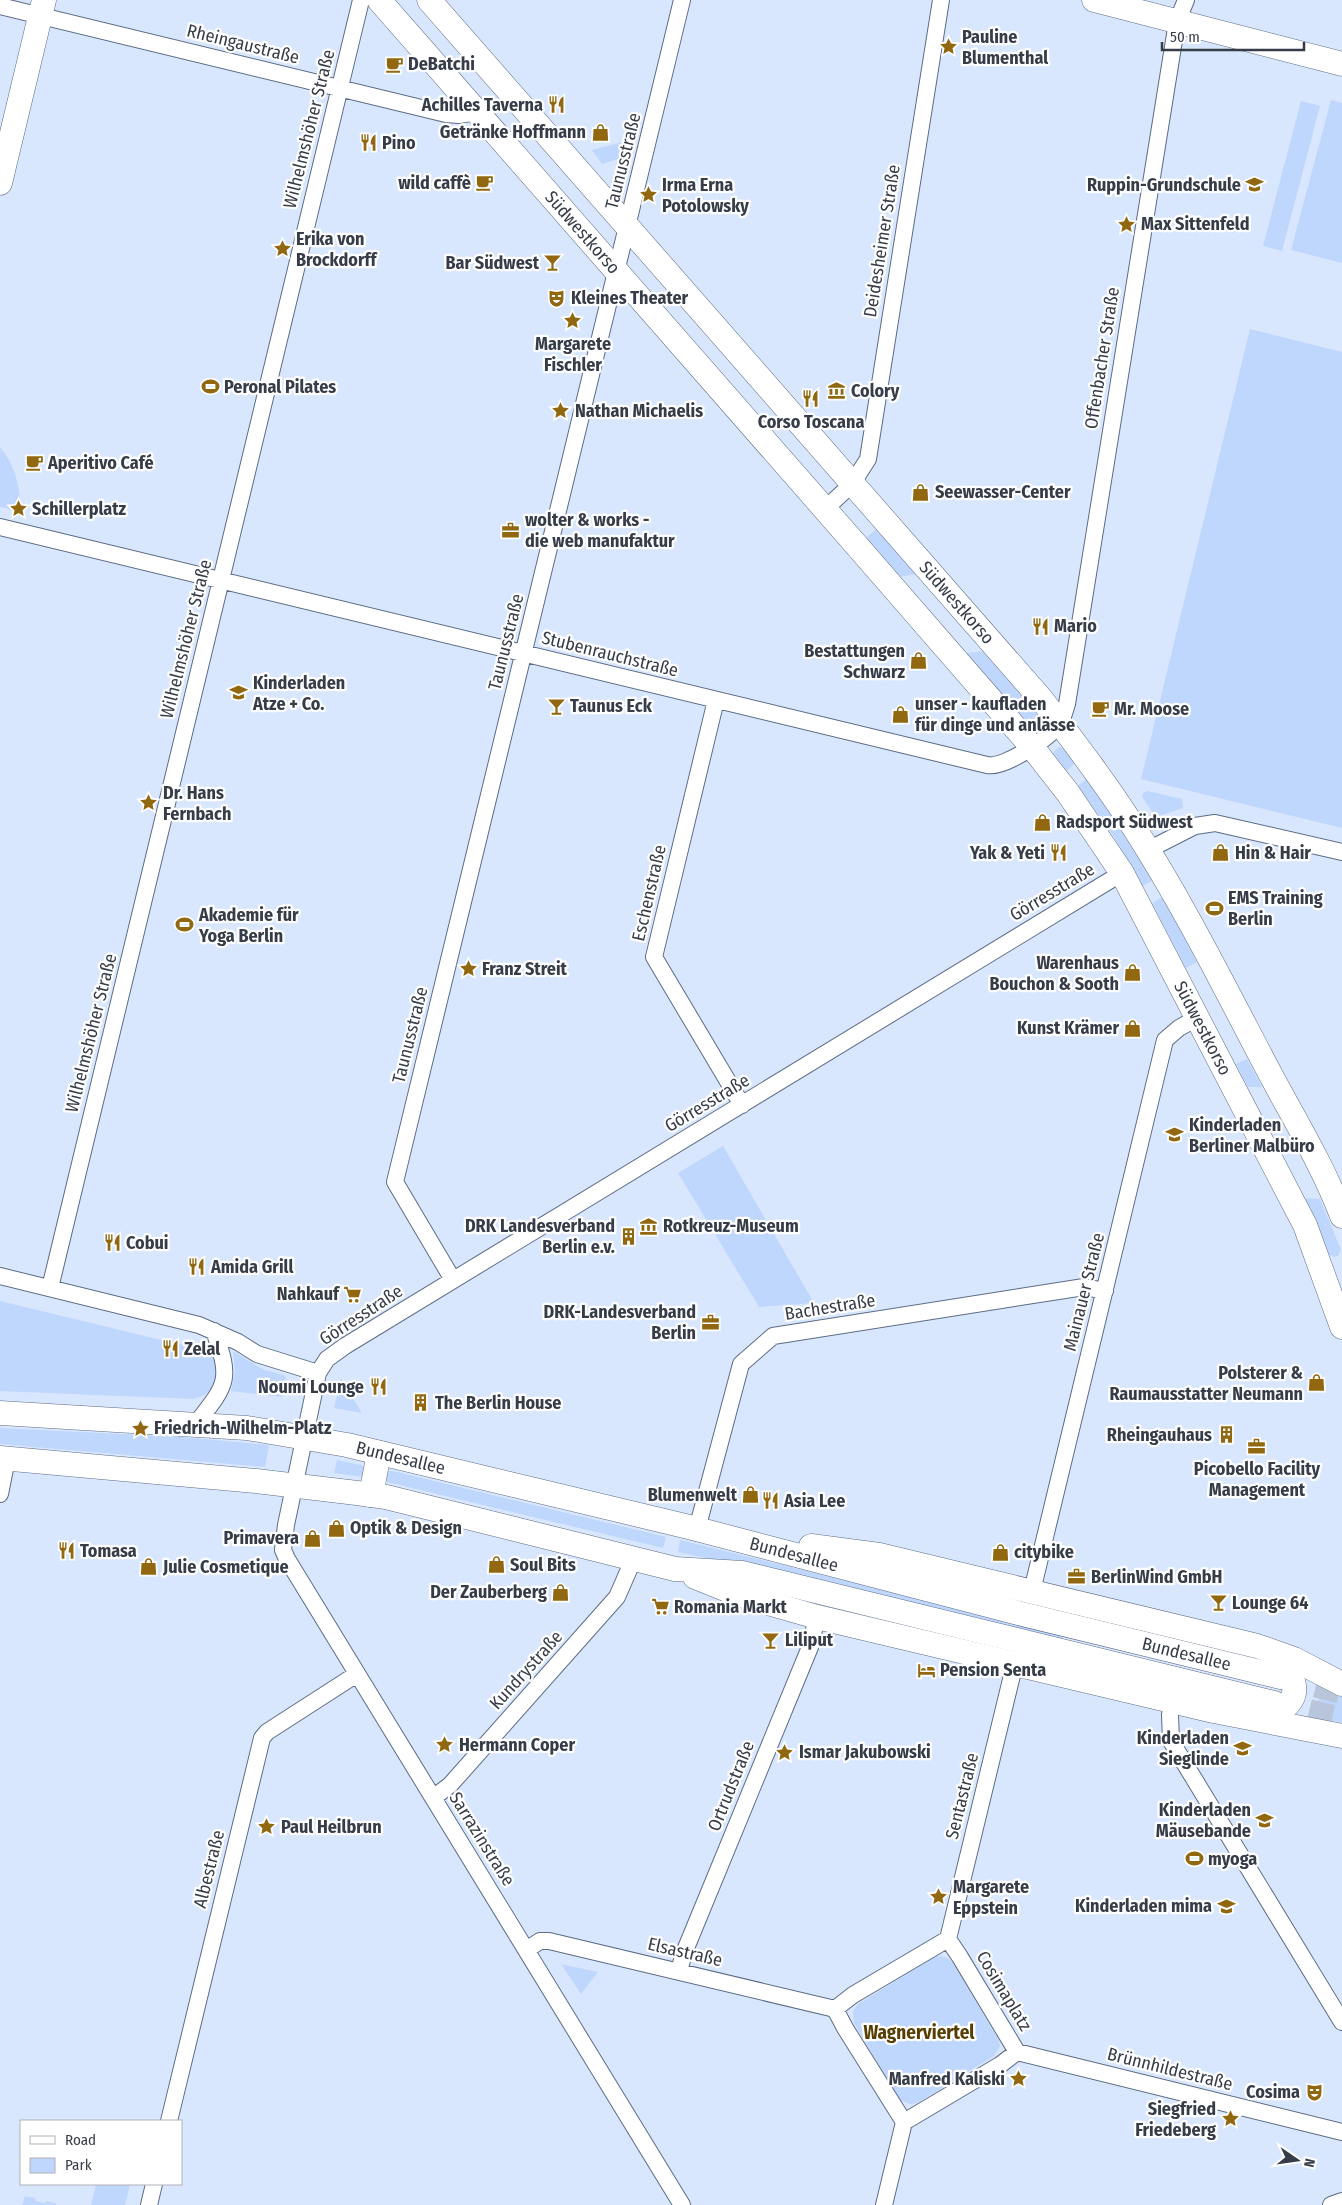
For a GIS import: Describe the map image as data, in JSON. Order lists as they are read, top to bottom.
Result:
{
  "streets": {
    "main road": ["Südwestkorso", "Bundesallee"],
    "street": [
      "Rheingaustraße",
      "Wilhelmshöher Straße",
      "Taunusstraße",
      "Deidesheimer Straße",
      "Offenbacher Straße",
      "Stubenrauchstraße",
      "Görresstraße",
      "Eschenstraße",
      "Mainauer Straße",
      "Bachestraße",
      "Kundrystraße",
      "Ortrudstraße",
      "Sentastraße",
      "Sarrazinstraße",
      "Albestraße",
      "Elsastraße",
      "Cosimaplatz",
      "Brünnhildestraße"
    ]
  },
  "crossings": [
    ["Rheingaustraße", "Wilhelmshöher Straße"],
    ["Rheingaustraße", "Südwestkorso"],
    ["Wilhelmshöher Straße", "Stubenrauchstraße"],
    ["Taunusstraße", "Südwestkorso"],
    ["Taunusstraße", "Stubenrauchstraße"],
    ["Taunusstraße", "Görresstraße"],
    ["Südwestkorso", "Deidesheimer Straße"],
    ["Südwestkorso", "Offenbacher Straße"],
    ["Südwestkorso", "Stubenrauchstraße"],
    ["Südwestkorso", "Görresstraße"],
    ["Südwestkorso", "Mainauer Straße"],
    ["Stubenrauchstraße", "Eschenstraße"],
    ["Görresstraße", "Eschenstraße"],
    ["Mainauer Straße", "Bachestraße"],
    ["Bachestraße", "Bundesallee"],
    ["Bundesallee", "Kundrystraße"],
    ["Bundesallee", "Sarrazinstraße"],
    ["Kundrystraße", "Sarrazinstraße"],
    ["Ortrudstraße", "Elsastraße"],
    ["Sentastraße", "Cosimaplatz"],
    ["Sarrazinstraße", "Albestraße"],
    ["Sarrazinstraße", "Elsastraße"],
    ["Cosimaplatz", "Brünnhildestraße"]
  ],
  "districts": ["Wagnerviertel"],
  "places": {
    "place": [
      "Pauline Blumenthal",
      "Irma Erna Potolowsky",
      "Max Sittenfeld",
      "Erika von Brockdorff",
      "Margarete Fischler",
      "Nathan Michaelis",
      "Schillerplatz",
      "Dr. Hans Fernbach",
      "Franz Streit",
      "Friedrich-Wilhelm-Platz",
      "Hermann Coper",
      "Ismar Jakubowski",
      "Paul Heilbrun",
      "Margarete Eppstein",
      "Manfred Kaliski",
      "Siegfried Friedeberg"
    ],
    "cafe": [
      "DeBatchi",
      "wild caffè",
      "Aperitivo Café",
      "Mr. Moose"
    ],
    "restaurant": [
      "Achilles Taverna",
      "Pino",
      "Corso Toscana",
      "Mario",
      "Yak & Yeti",
      "Cobui",
      "Amida Grill",
      "Zelal",
      "Noumi Lounge",
      "Asia Lee",
      "Tomasa"
    ],
    "shop": [
      "Getränke Hoffmann",
      "Seewasser-Center",
      "Bestattungen Schwarz",
      "unser - kaufladen für dinge und anlässe",
      "Radsport Südwest",
      "Hin & Hair",
      "Warenhaus Bouchon & Sooth",
      "Kunst Krämer",
      "Polsterer & Raumausstatter Neumann",
      "Blumenwelt",
      "Optik & Design",
      "Primavera",
      "citybike",
      "Soul Bits",
      "Julie Cosmetique",
      "Der Zauberberg"
    ],
    "school or university": [
      "Ruppin-Grundschule",
      "Kinderladen Atze + Co.",
      "Kinderladen Berliner Malbüro",
      "Kinderladen Sieglinde",
      "Kinderladen Mäusebande",
      "Kinderladen mima"
    ],
    "bar": [
      "Bar Südwest",
      "Taunus Eck",
      "Lounge 64",
      "Liliput"
    ],
    "theatre": ["Kleines Theater", "Cosima"],
    "sports": [
      "Peronal Pilates",
      "EMS Training Berlin",
      "Akademie für Yoga Berlin",
      "myoga"
    ],
    "museum": ["Colory", "Rotkreuz-Museum"],
    "office": [
      "wolter & works - die web manufaktur",
      "DRK-Landesverband Berlin",
      "Picobello Facility Management",
      "BerlinWind GmbH"
    ],
    "building": ["DRK Landesverband Berlin e.v.", "The Berlin House", "Rheingauhaus"],
    "supermarket": ["Nahkauf", "Romania Markt"],
    "hotel": ["Pension Senta"]
  },
  "legend": ["Road", "Park"],
  "scale_bar": "50 m",
  "north": "right"
}
